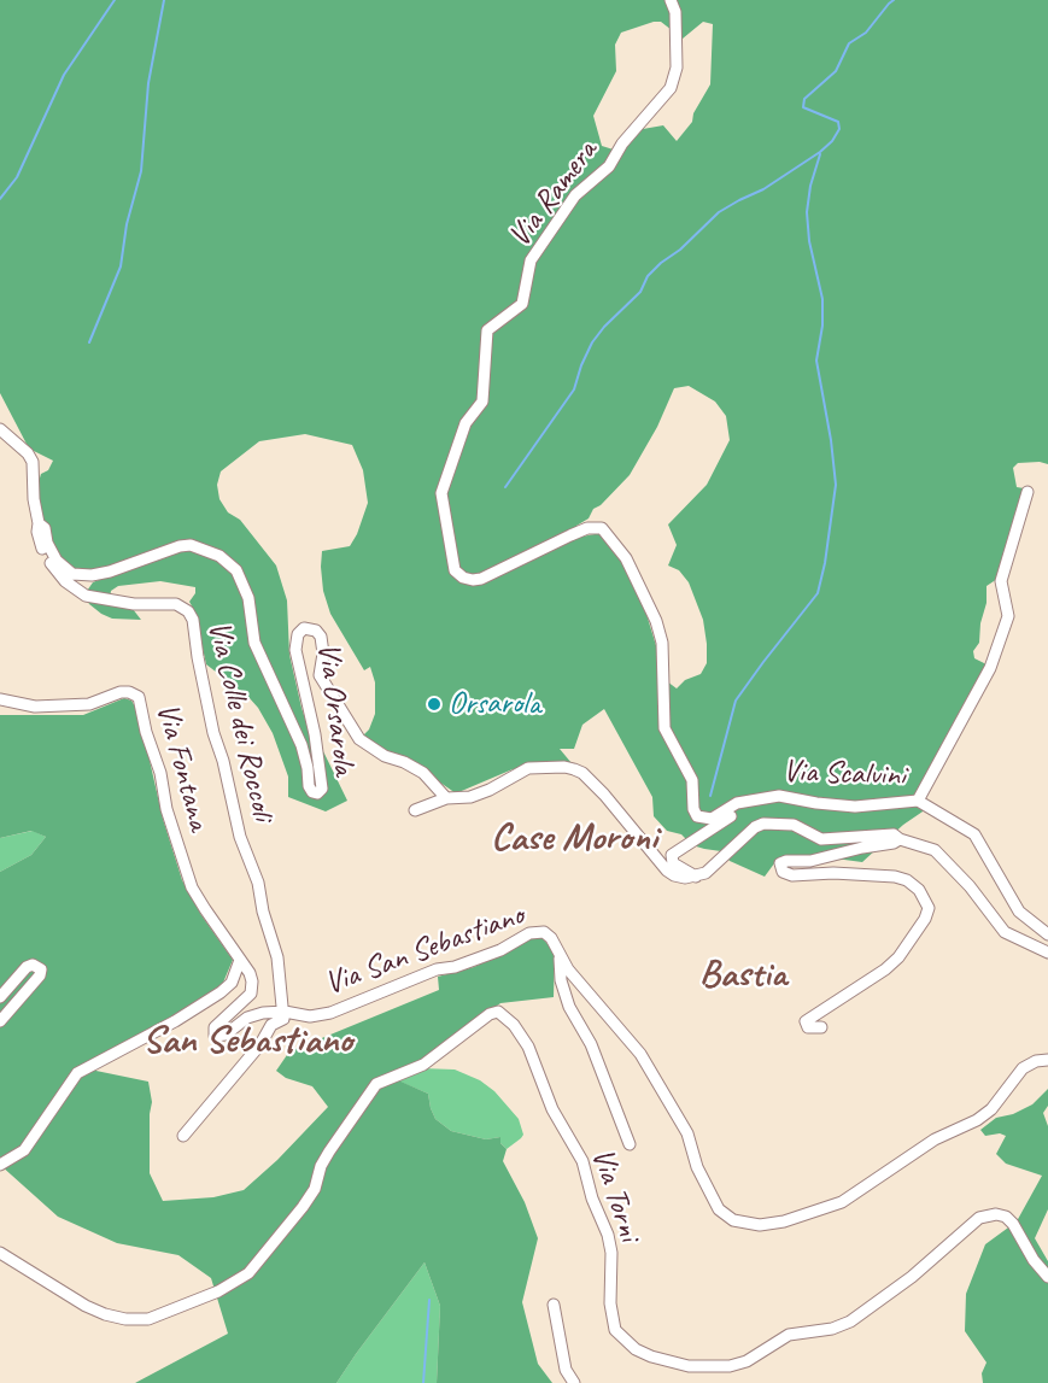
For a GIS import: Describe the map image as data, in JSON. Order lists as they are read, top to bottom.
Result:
{
  "streets": {
    "street": [
      "Via Ramera",
      "Via Orsarola",
      "Via Colle dei Roccoli",
      "Via Fontana",
      "Via Scalvini",
      "Via San Sebastiano",
      "Via Torni"
    ]
  },
  "crossings": [
    ["Via Ramera", "Via Scalvini"],
    ["Via Orsarola", "Via Colle dei Roccoli"],
    ["Via Colle dei Roccoli", "Via San Sebastiano"],
    ["Via Fontana", "Via San Sebastiano"]
  ],
  "districts": ["Case Moroni", "Bastia", "San Sebastiano"],
  "places": ["Orsarola"]
}
